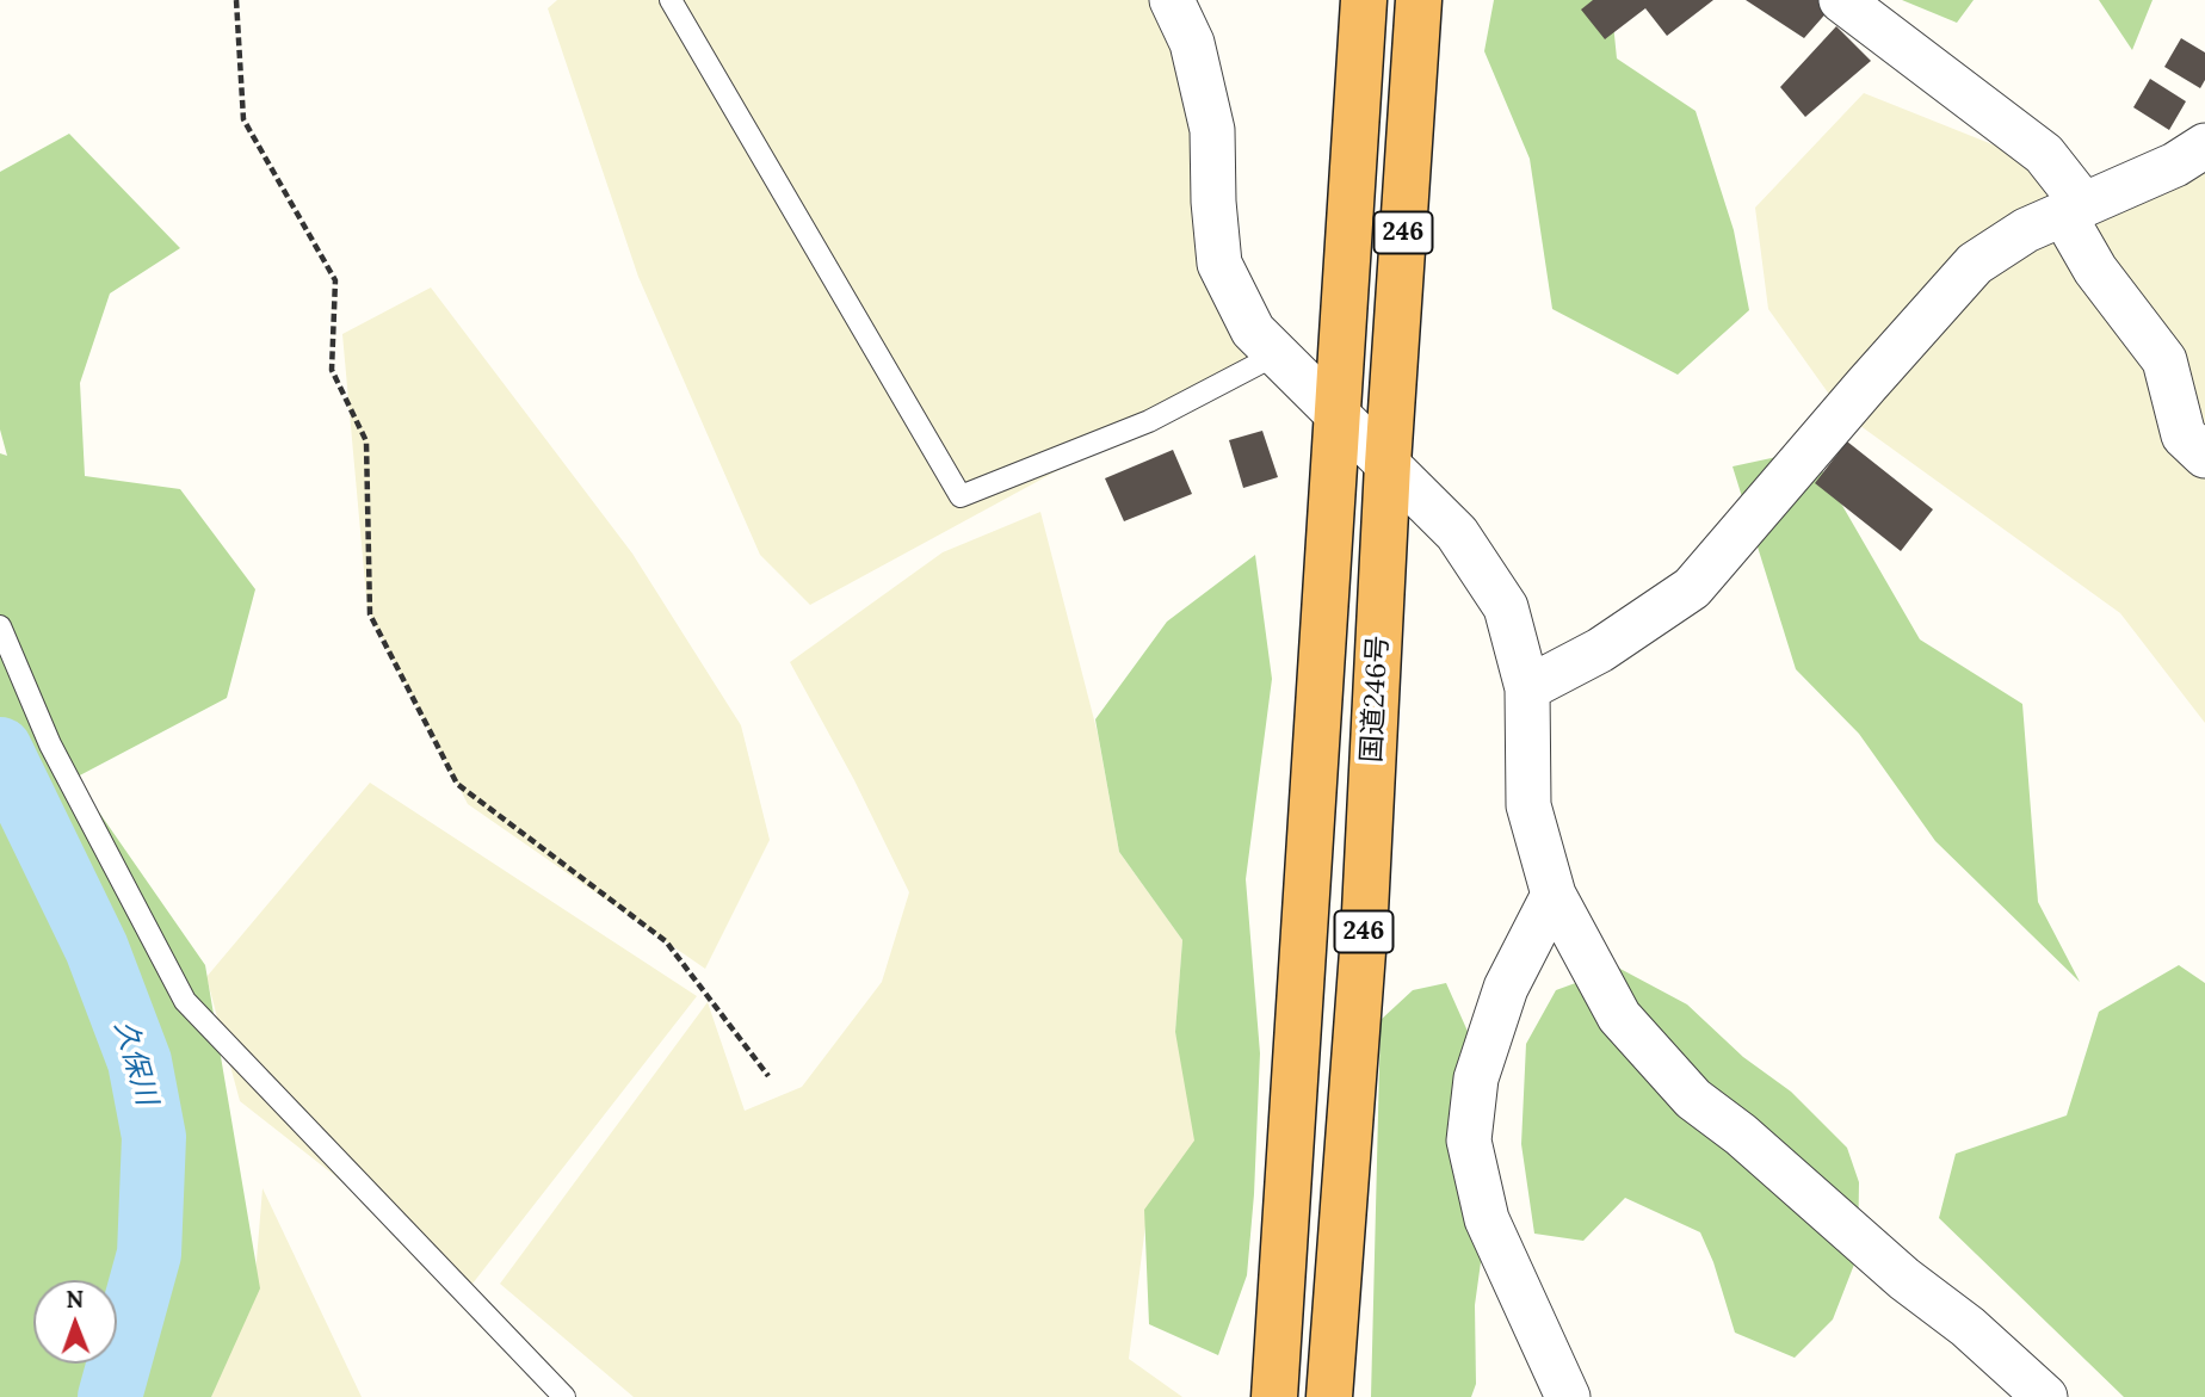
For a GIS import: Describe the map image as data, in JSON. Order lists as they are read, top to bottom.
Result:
{
  "streets": {
    "highway": ["246", "国道246号"]
  },
  "water": ["久保川"],
  "north": "top"
}
